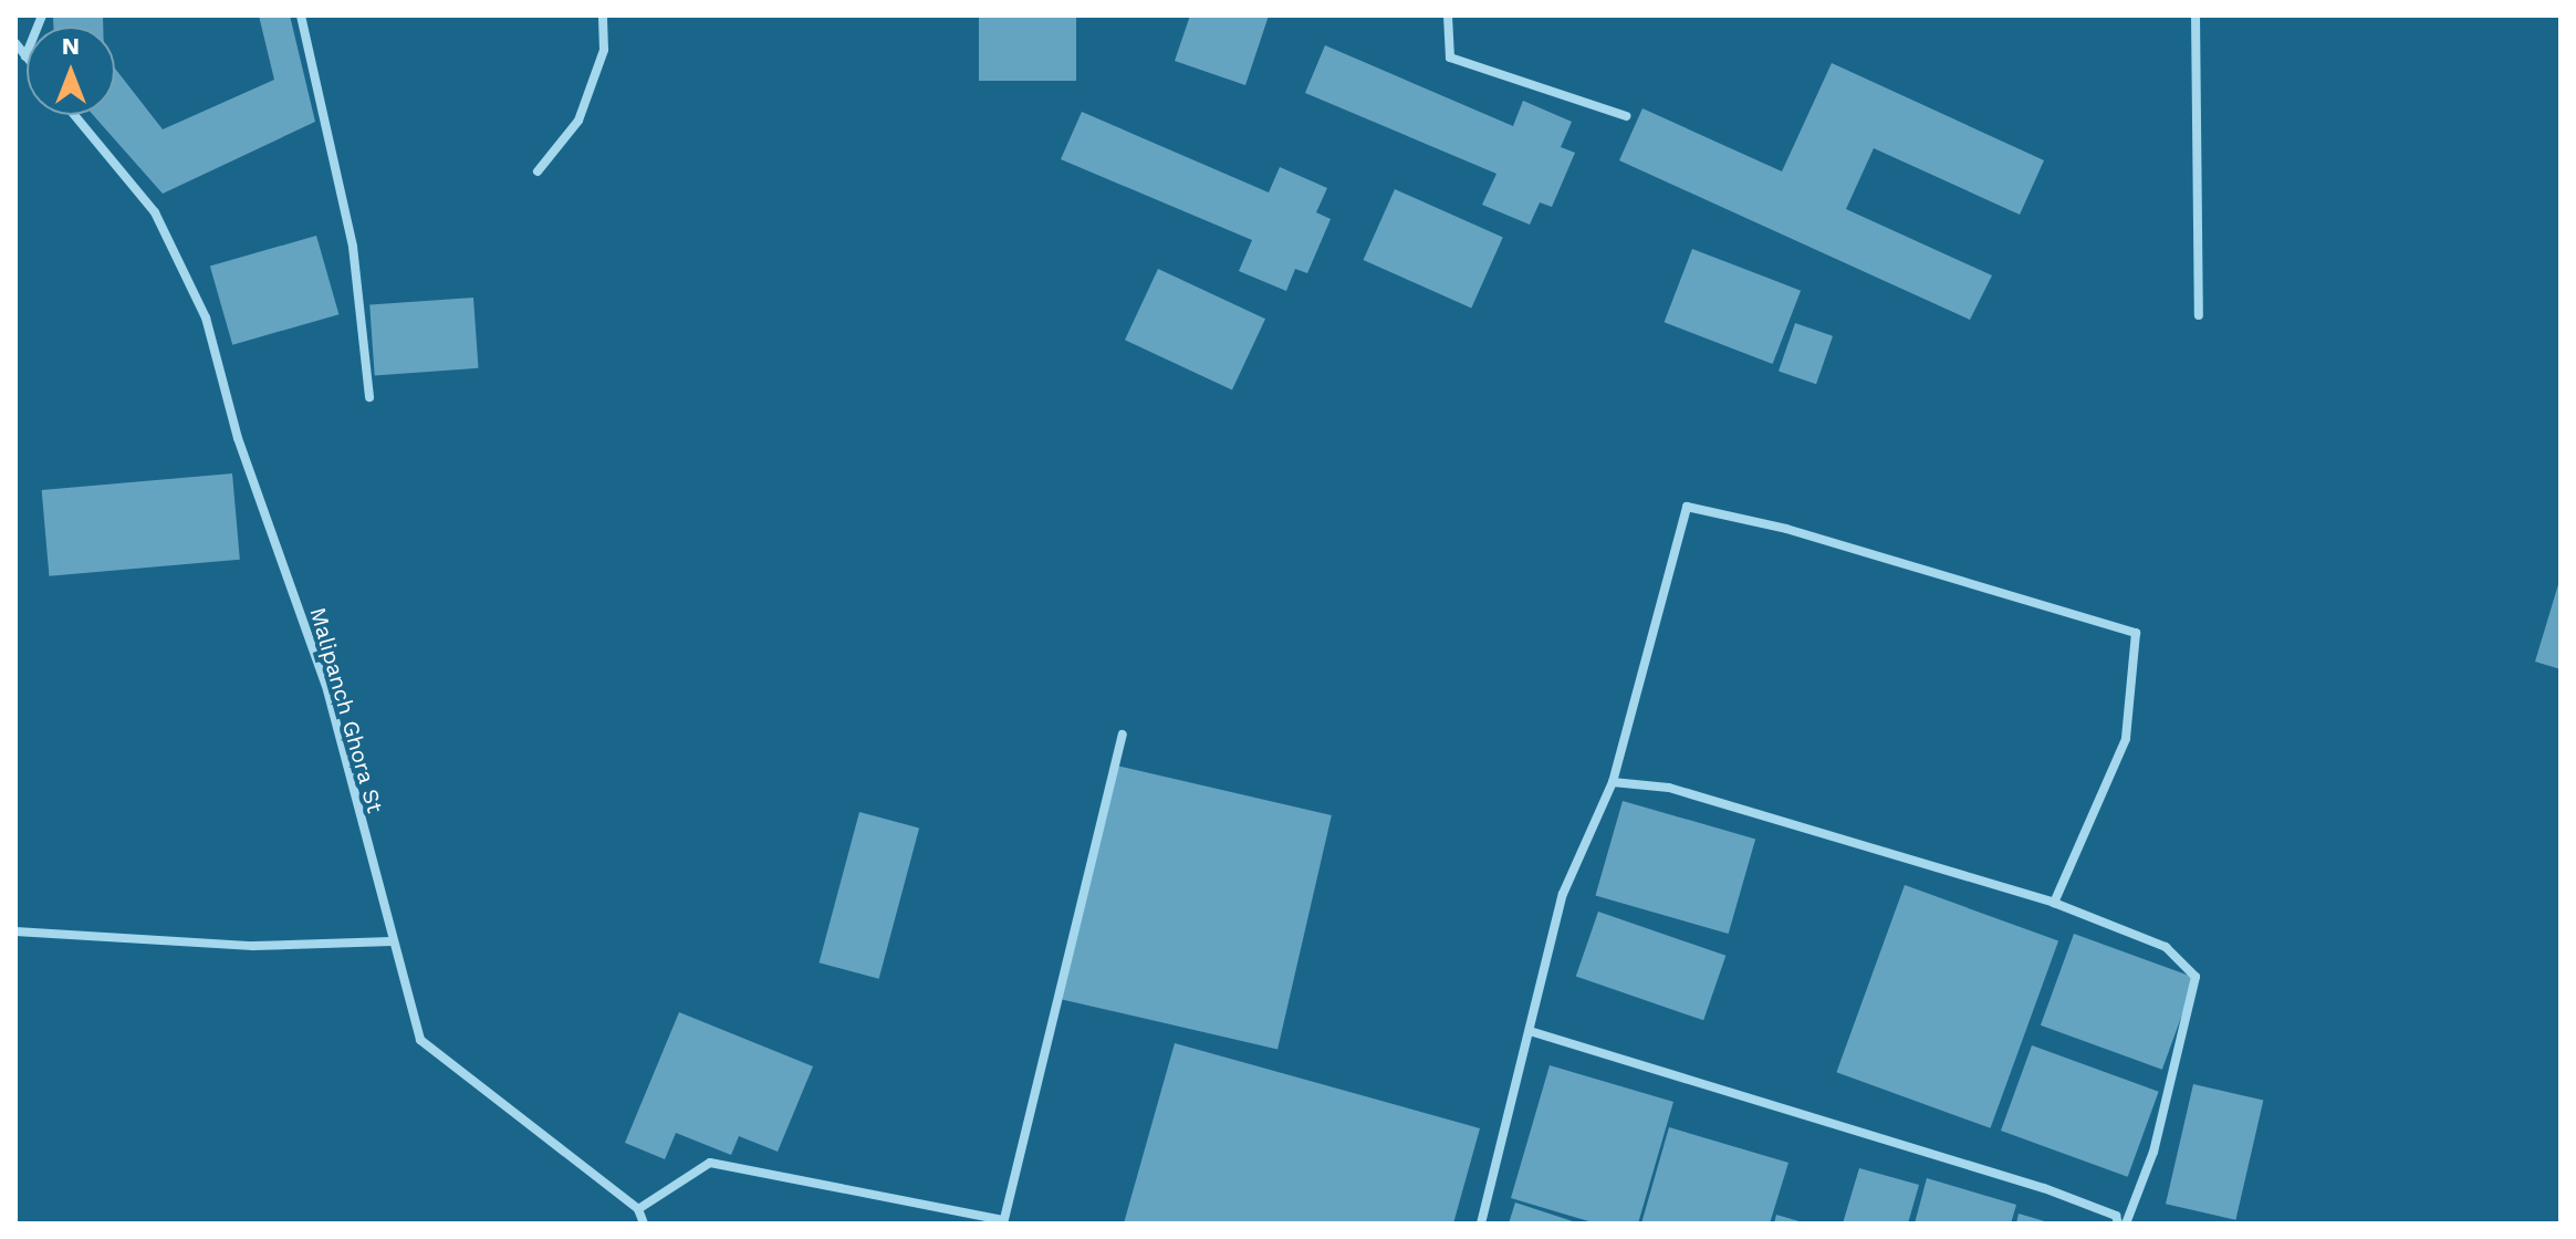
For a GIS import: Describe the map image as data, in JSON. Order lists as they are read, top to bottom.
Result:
{
  "streets": {
    "street": ["Malipanch Ghora St"]
  },
  "north": "top"
}
